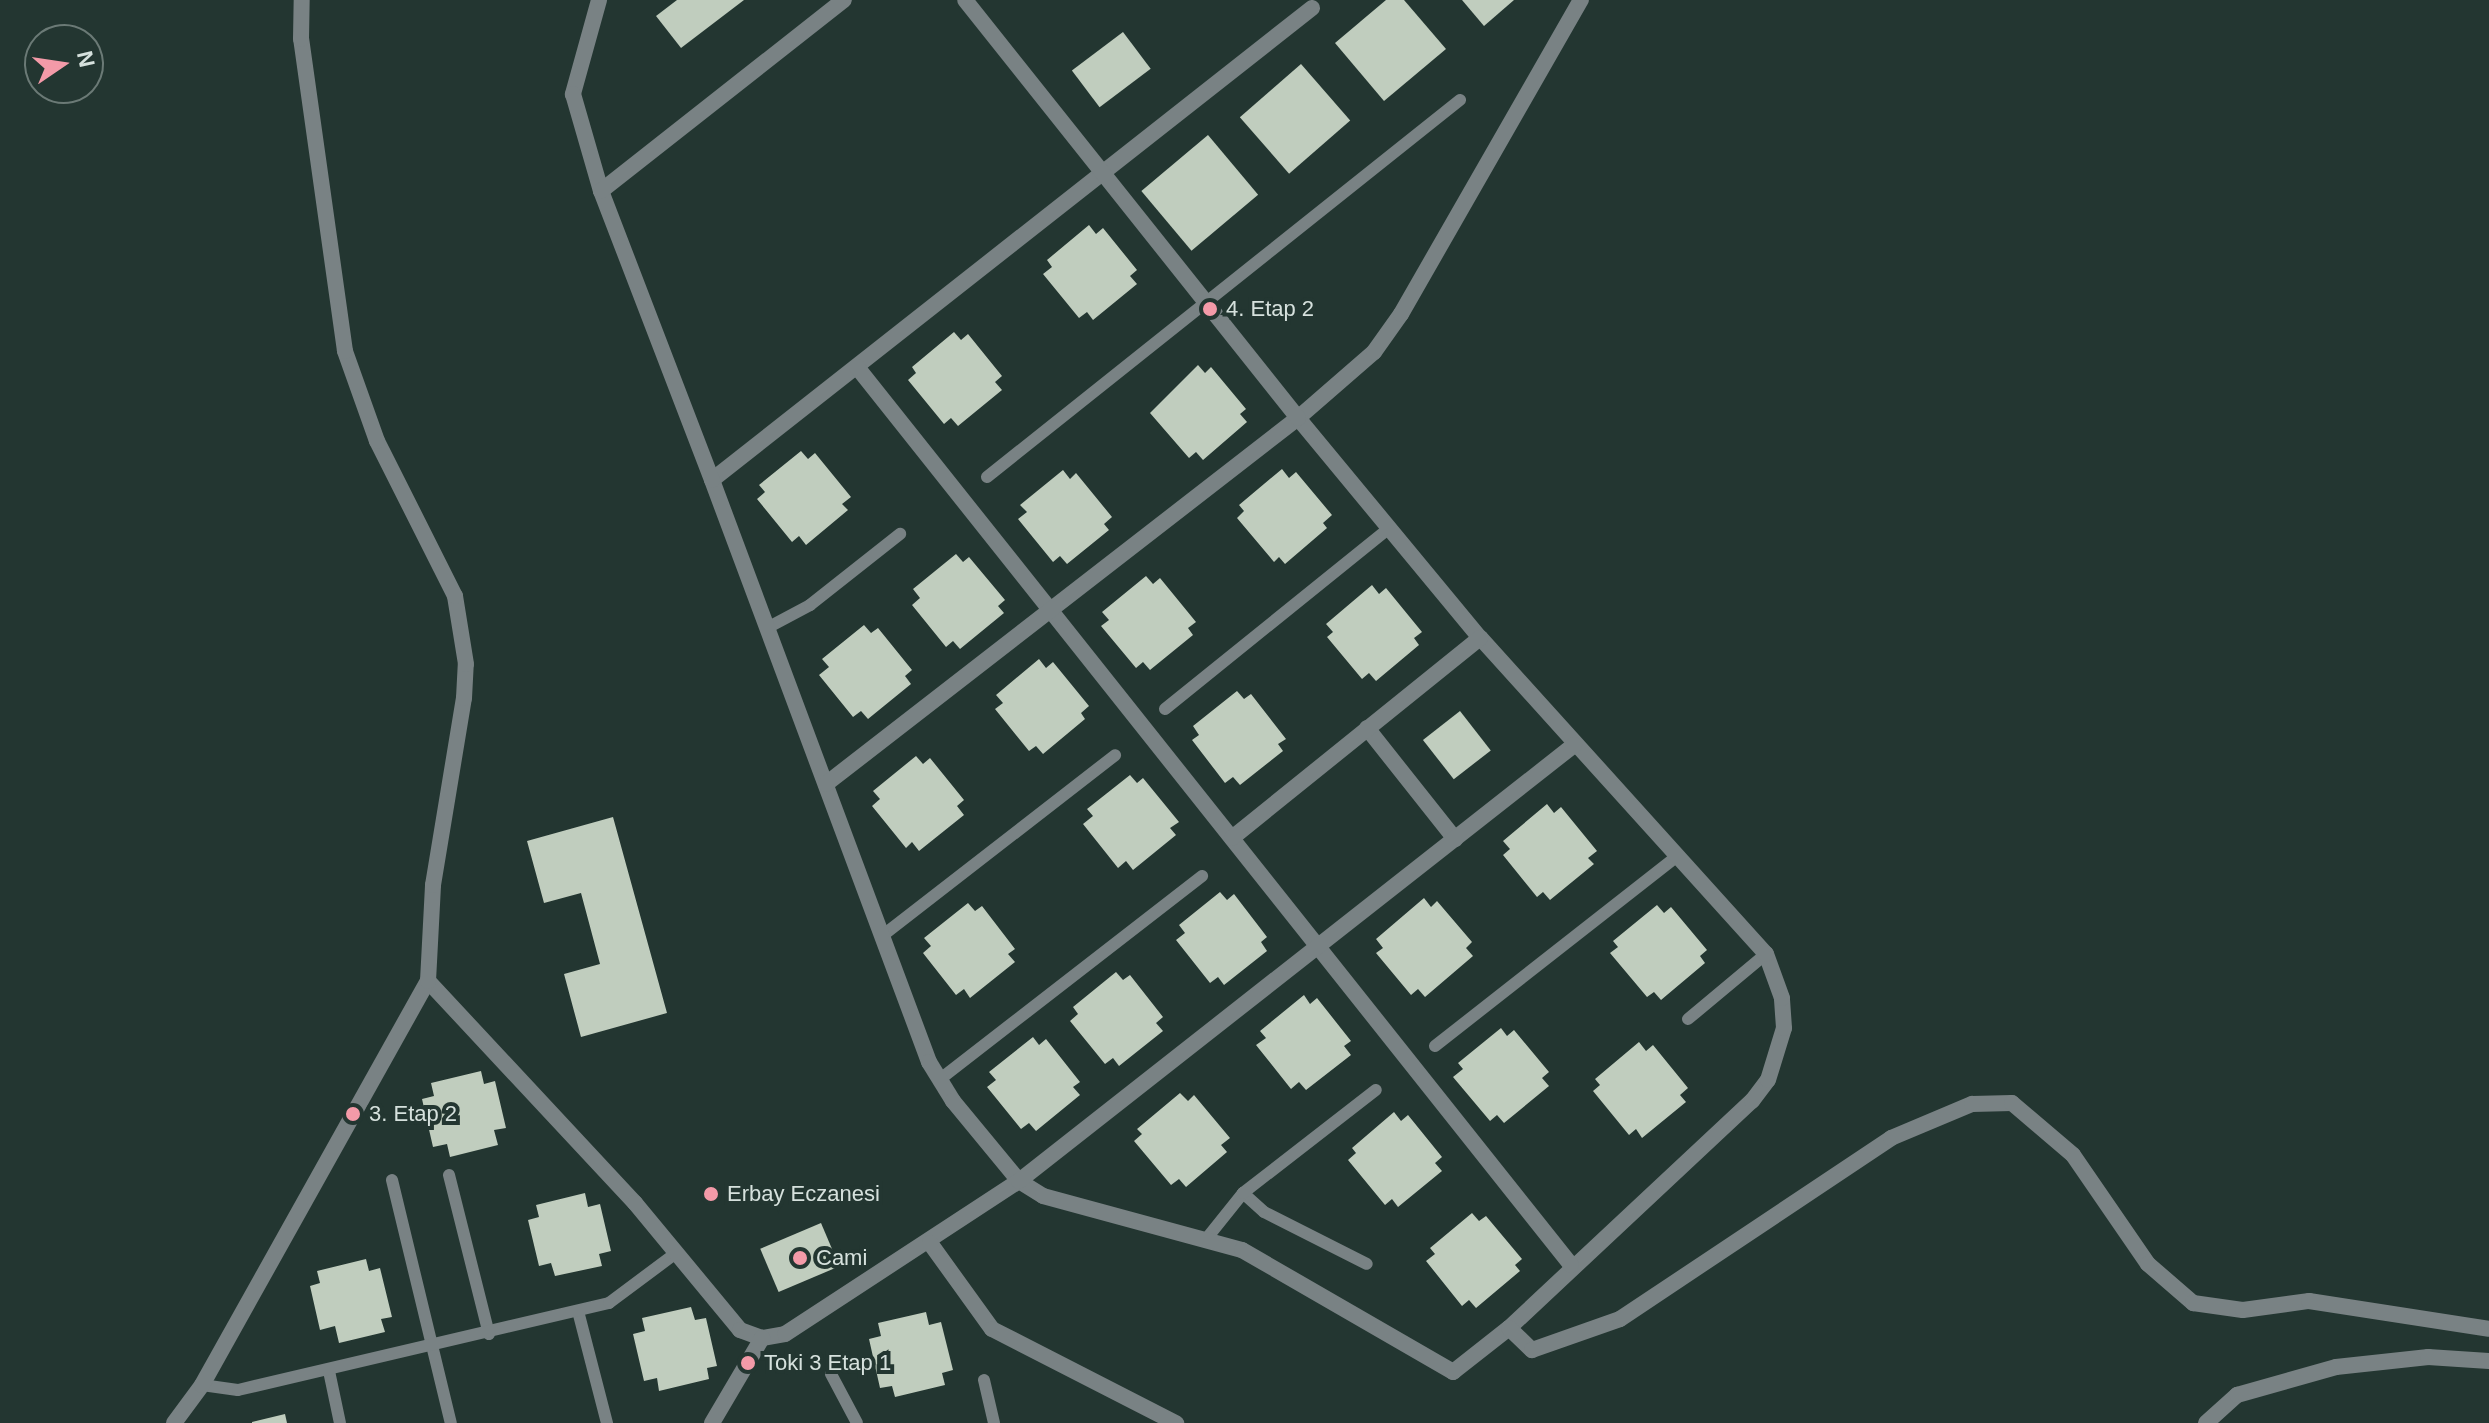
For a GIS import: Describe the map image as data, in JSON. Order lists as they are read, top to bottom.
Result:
{
  "places": [
    "4. Etap 2",
    "3. Etap 2",
    "Erbay Eczanesi",
    "Cami",
    "Toki 3 Etap 1"
  ],
  "north": "right"
}
